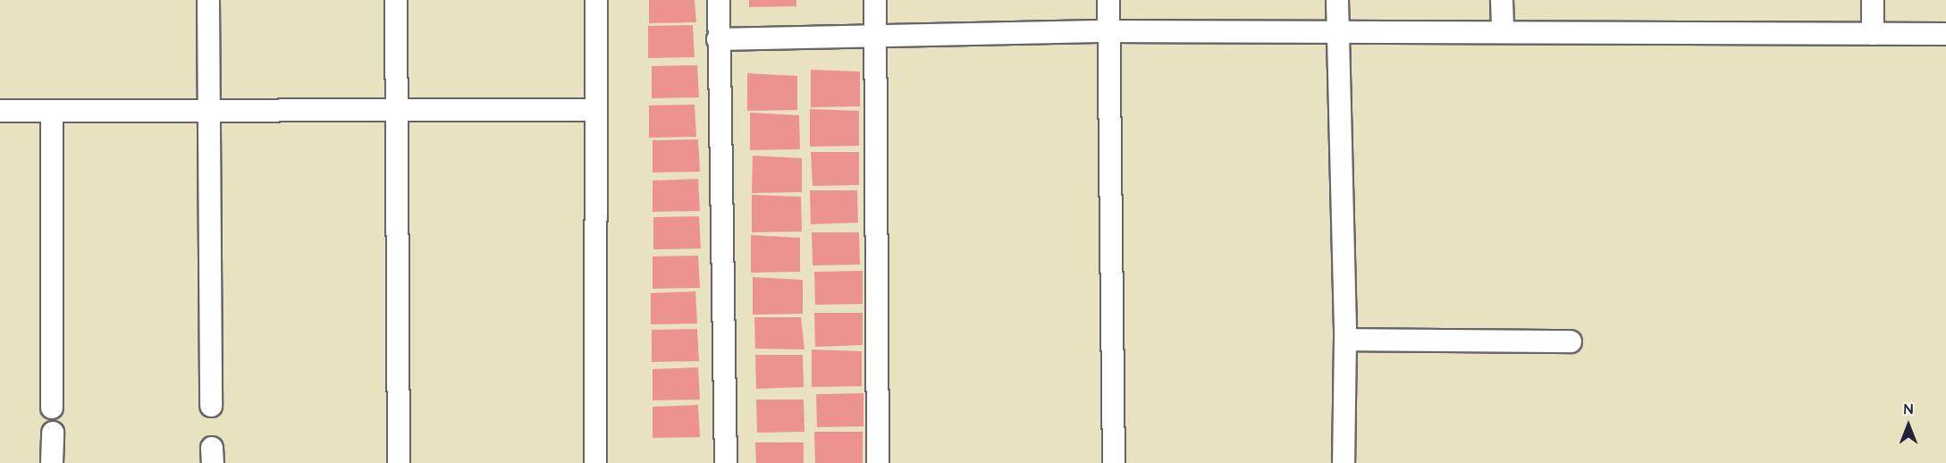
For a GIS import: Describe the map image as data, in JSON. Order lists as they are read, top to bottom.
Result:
{
  "north": "top"
}
